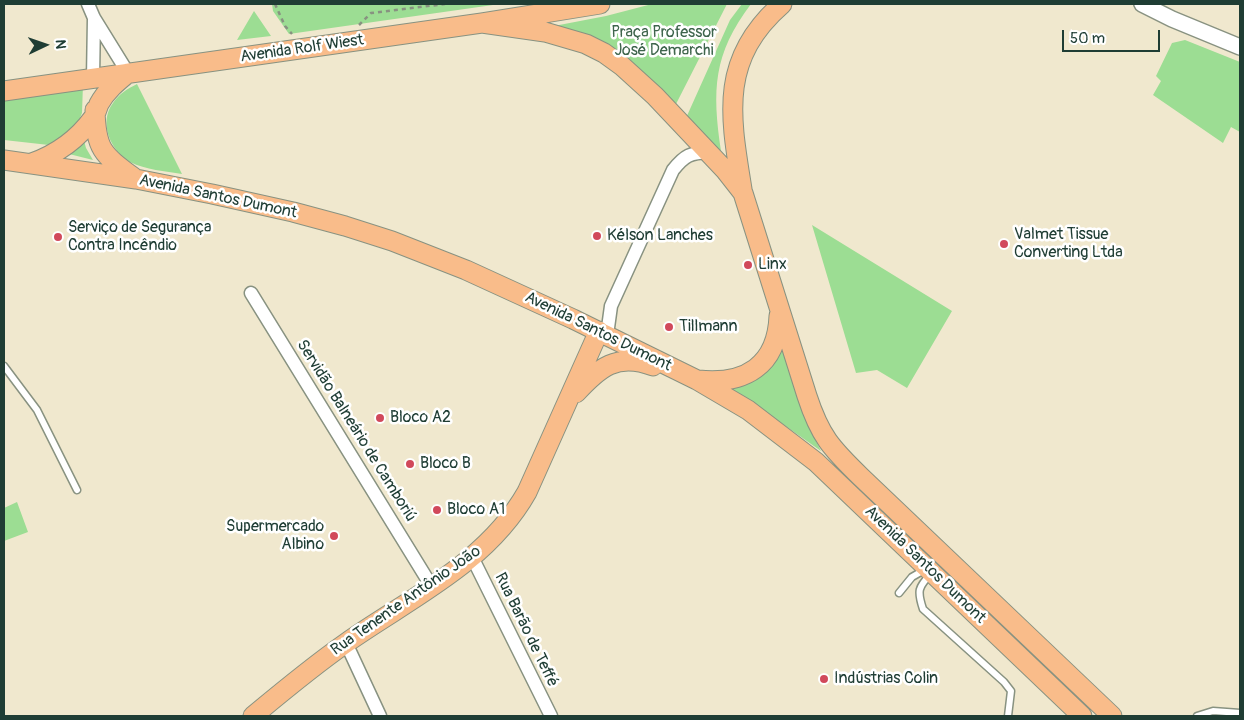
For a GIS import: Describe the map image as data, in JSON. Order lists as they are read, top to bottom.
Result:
{
  "streets": {
    "main road": ["Avenida Rolf Wiest", "Avenida Santos Dumont", "Rua Tenente Antônio João"],
    "street": ["Servidão Balneário de Camboriú", "Rua Barão de Teffé"]
  },
  "crossings": [
    ["Avenida Santos Dumont", "Rua Tenente Antônio João"],
    ["Servidão Balneário de Camboriú", "Rua Tenente Antônio João"],
    ["Rua Tenente Antônio João", "Rua Barão de Teffé"]
  ],
  "parks": ["Praça Professor José Demarchi"],
  "places": [
    "Kélson Lanches",
    "Serviço de Segurança Contra Incêndio",
    "Valmet Tissue Converting Ltda",
    "Linx",
    "Tillmann",
    "Bloco A2",
    "Bloco B",
    "Bloco A1",
    "Supermercado Albino",
    "Indústrias Colin"
  ],
  "scale_bar": "50 m",
  "north": "right"
}
